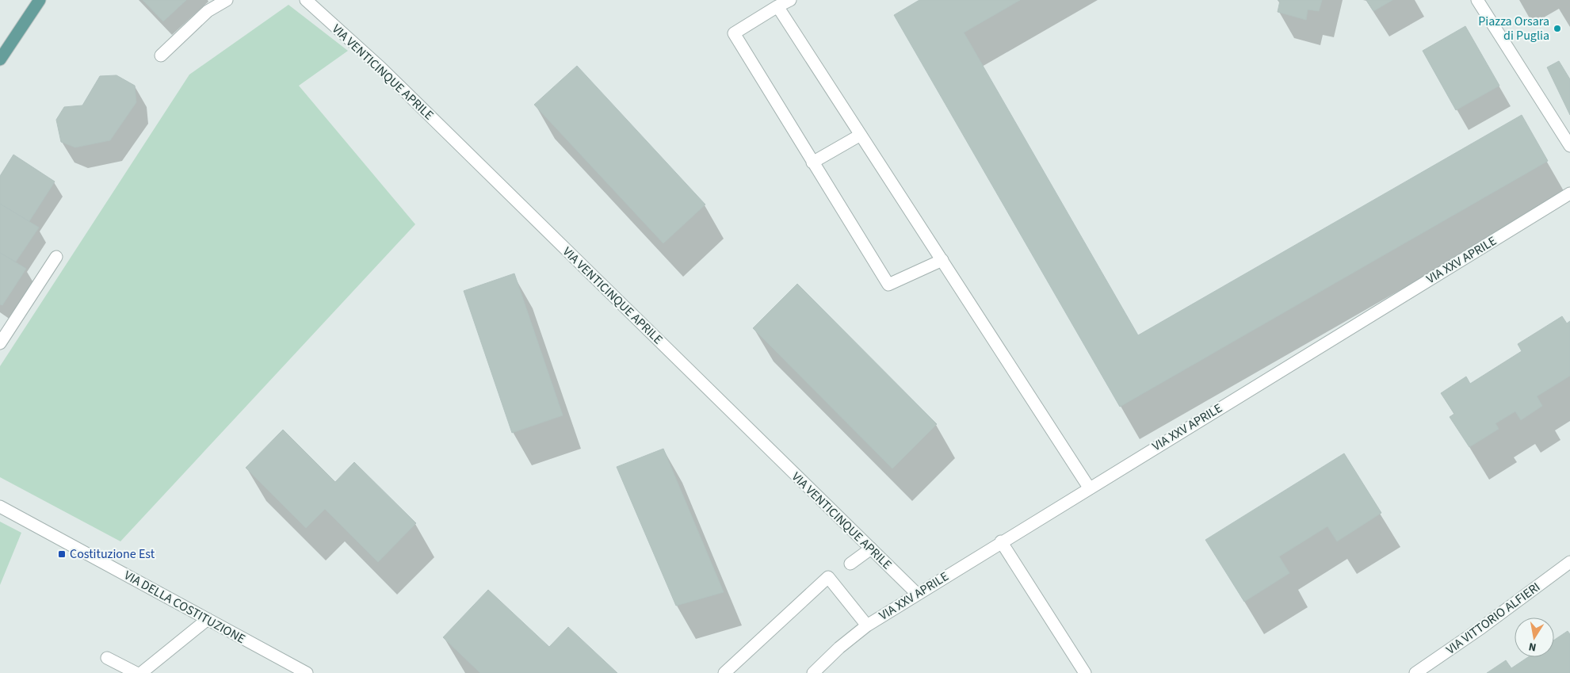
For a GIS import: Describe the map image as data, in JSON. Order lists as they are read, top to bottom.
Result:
{
  "streets": {
    "street": [
      "VIA VENTICINQUE APRILE",
      "VIA XXV APRILE",
      "VIA DELLA COSTITUZIONE",
      "VIA VITTORIO ALFIERI"
    ]
  },
  "crossings": [
    ["VIA VENTICINQUE APRILE", "VIA XXV APRILE"]
  ],
  "places": {
    "other": ["Piazza Orsara di Puglia"],
    "transit": ["Costituzione Est"]
  },
  "north": "bottom"
}
